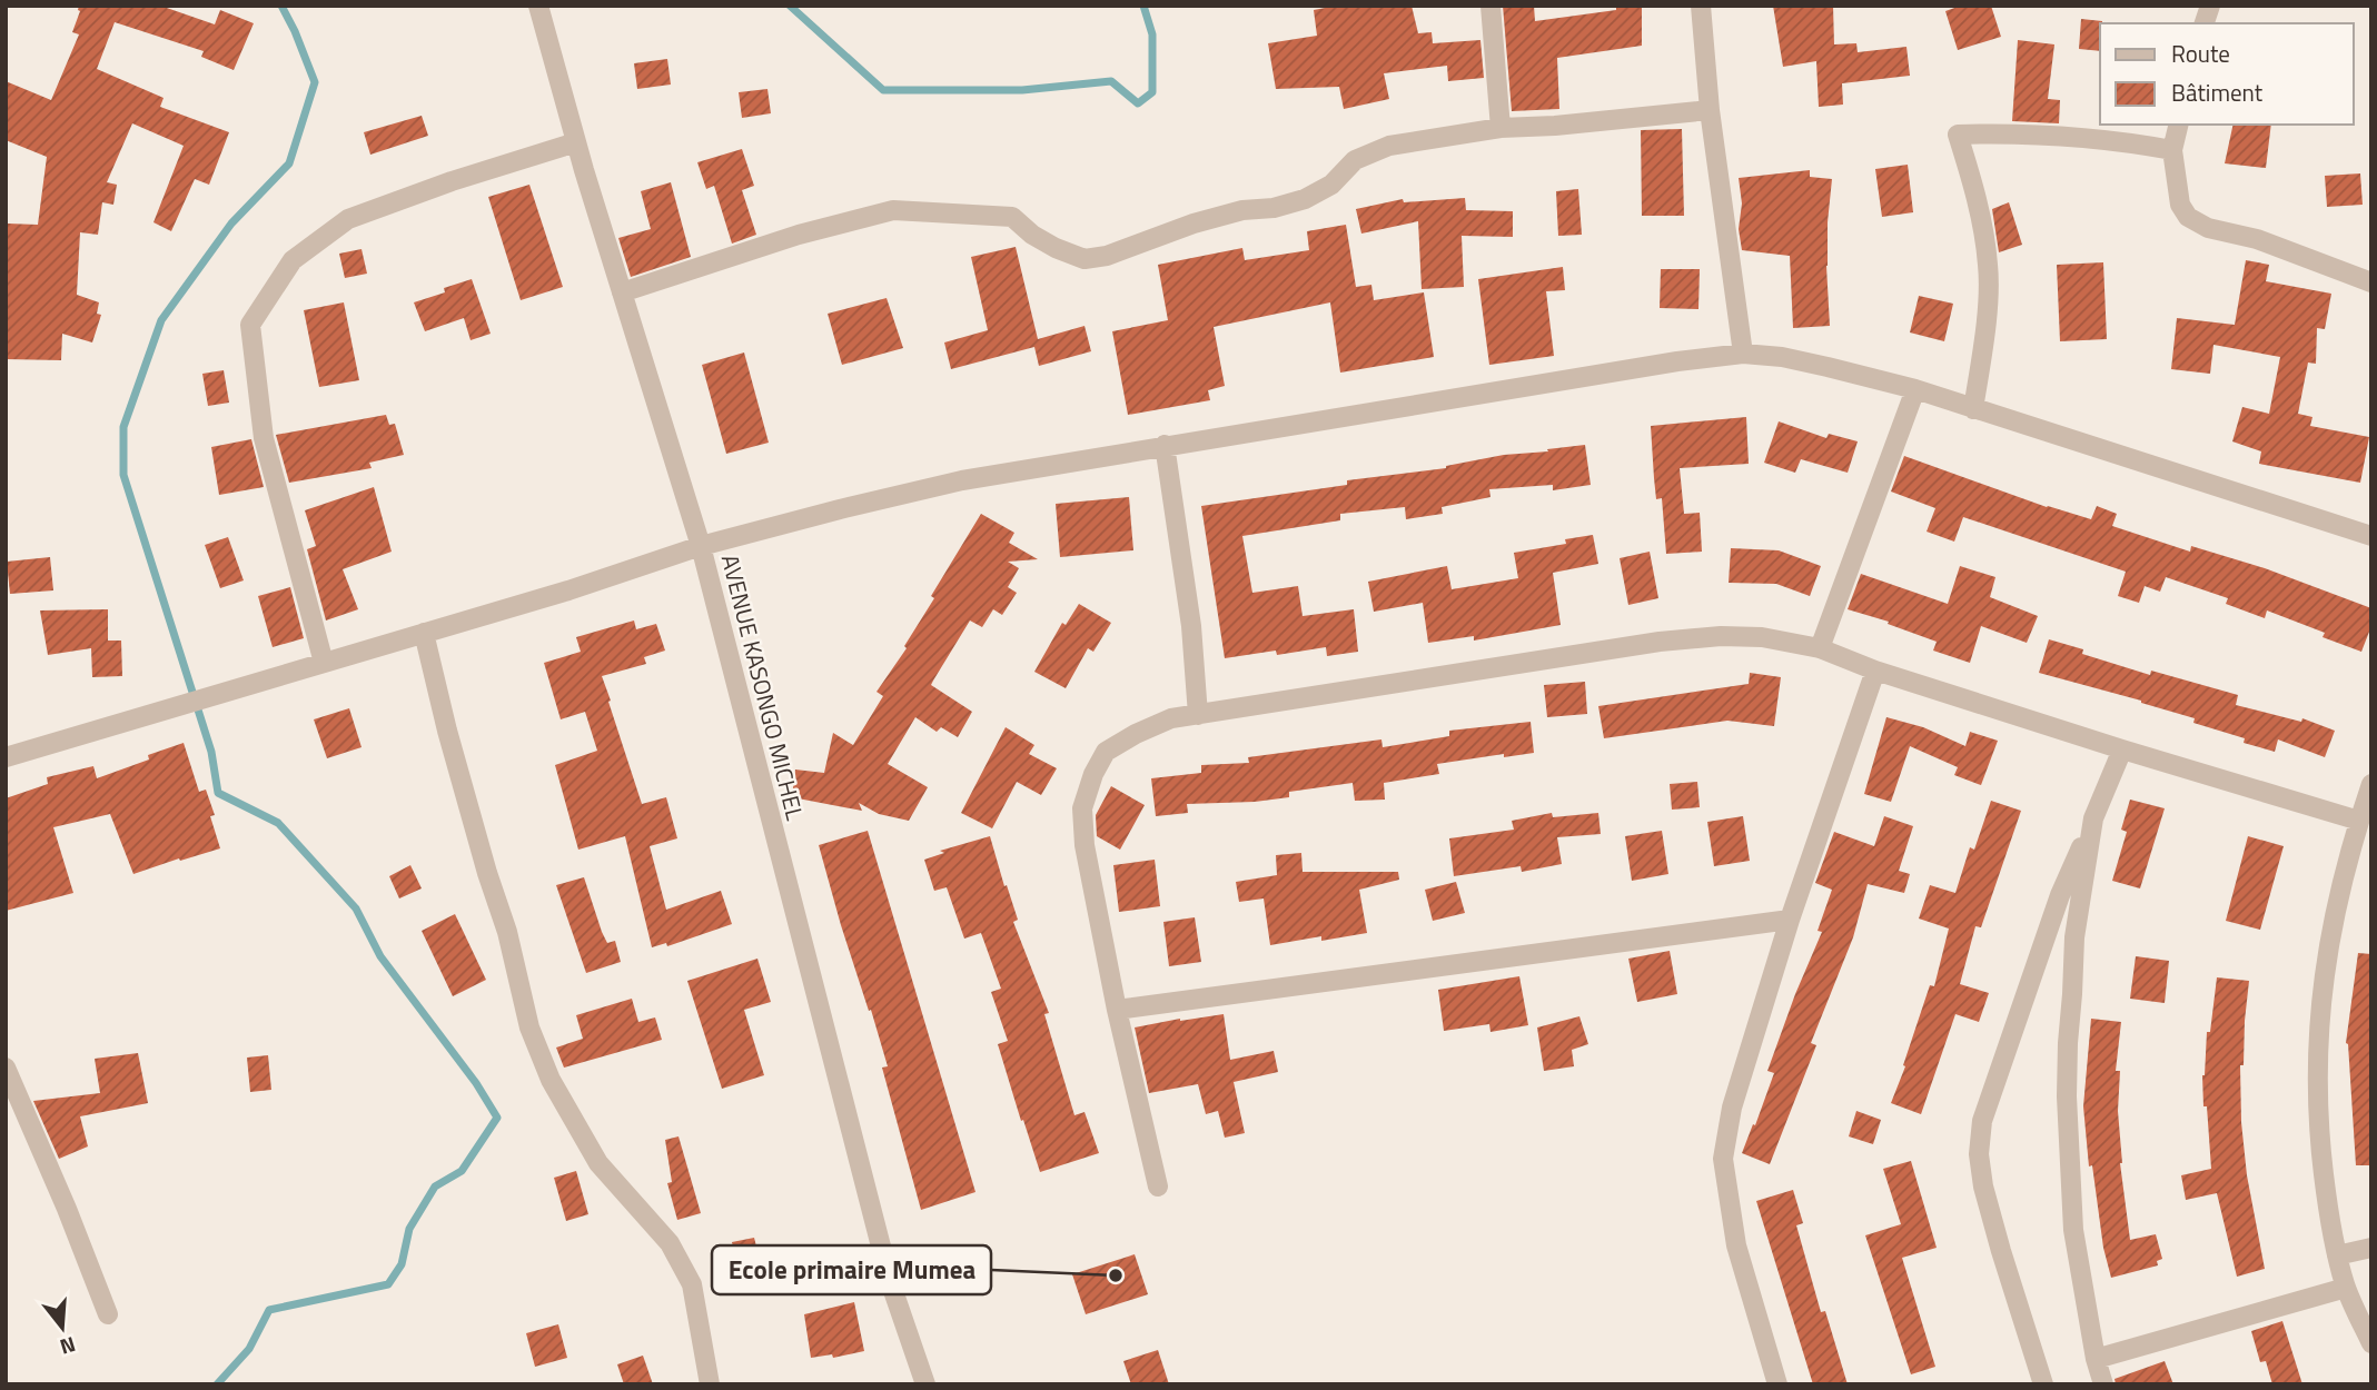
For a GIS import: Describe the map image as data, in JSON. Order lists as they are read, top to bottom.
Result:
{
  "streets": {
    "street": ["AVENUE KASONGO MICHEL"]
  },
  "places": ["Ecole primaire Mumea"],
  "legend": ["Route", "Bâtiment"],
  "north": "bottom"
}
